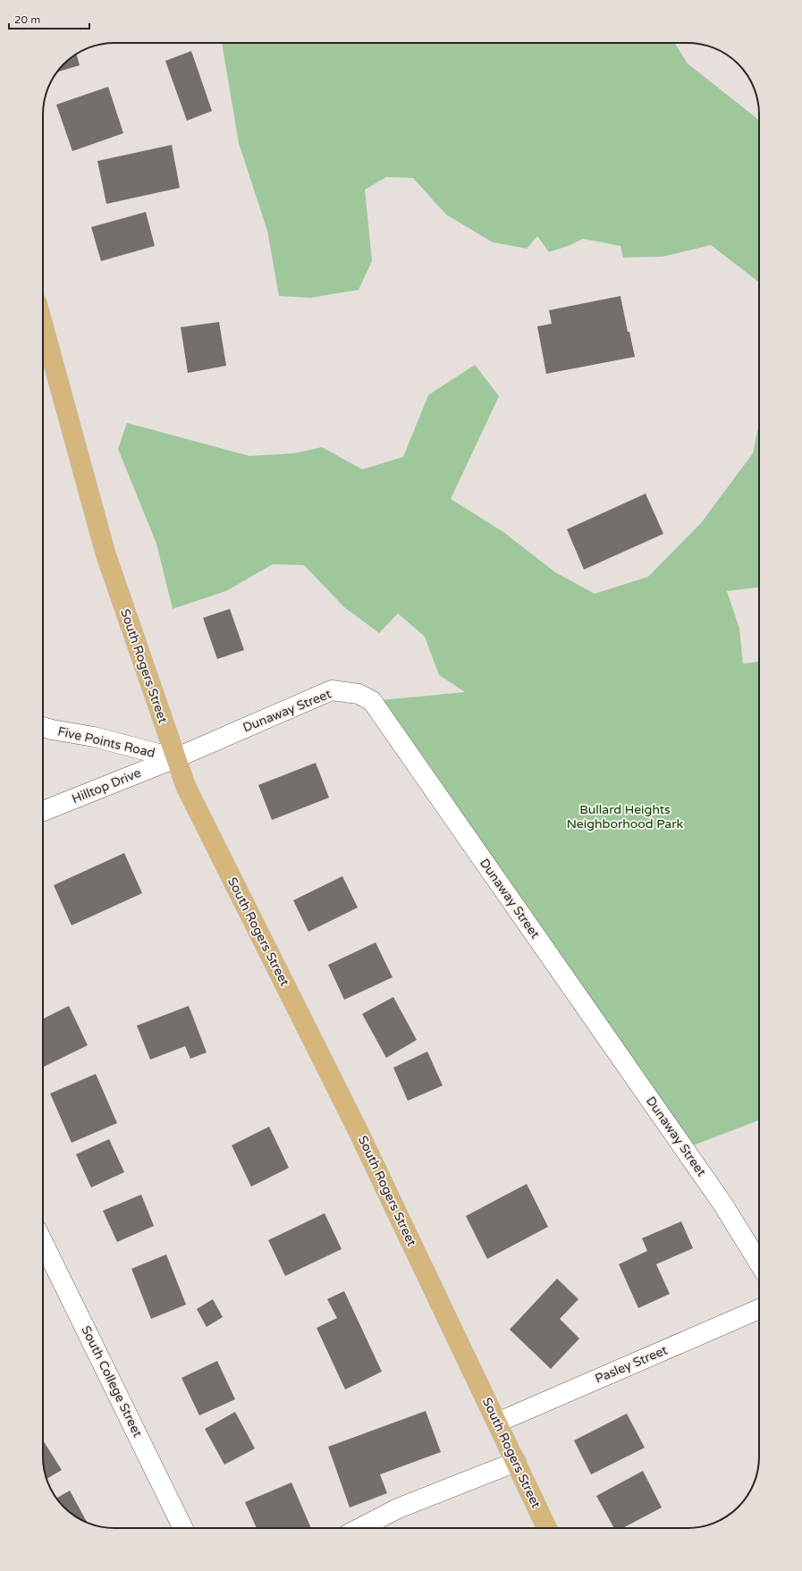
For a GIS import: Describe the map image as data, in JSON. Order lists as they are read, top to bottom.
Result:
{
  "streets": {
    "main road": ["South Rogers Street"],
    "street": [
      "Dunaway Street",
      "Five Points Road",
      "Hilltop Drive",
      "Pasley Street",
      "South College Street"
    ]
  },
  "crossings": [
    ["South Rogers Street", "Dunaway Street"],
    ["South Rogers Street", "Five Points Road"],
    ["South Rogers Street", "Hilltop Drive"],
    ["South Rogers Street", "Pasley Street"],
    ["Dunaway Street", "Five Points Road"],
    ["Dunaway Street", "Hilltop Drive"],
    ["Five Points Road", "Hilltop Drive"]
  ],
  "parks": ["Bullard Heights Neighborhood Park"],
  "scale_bar": "20 m"
}
